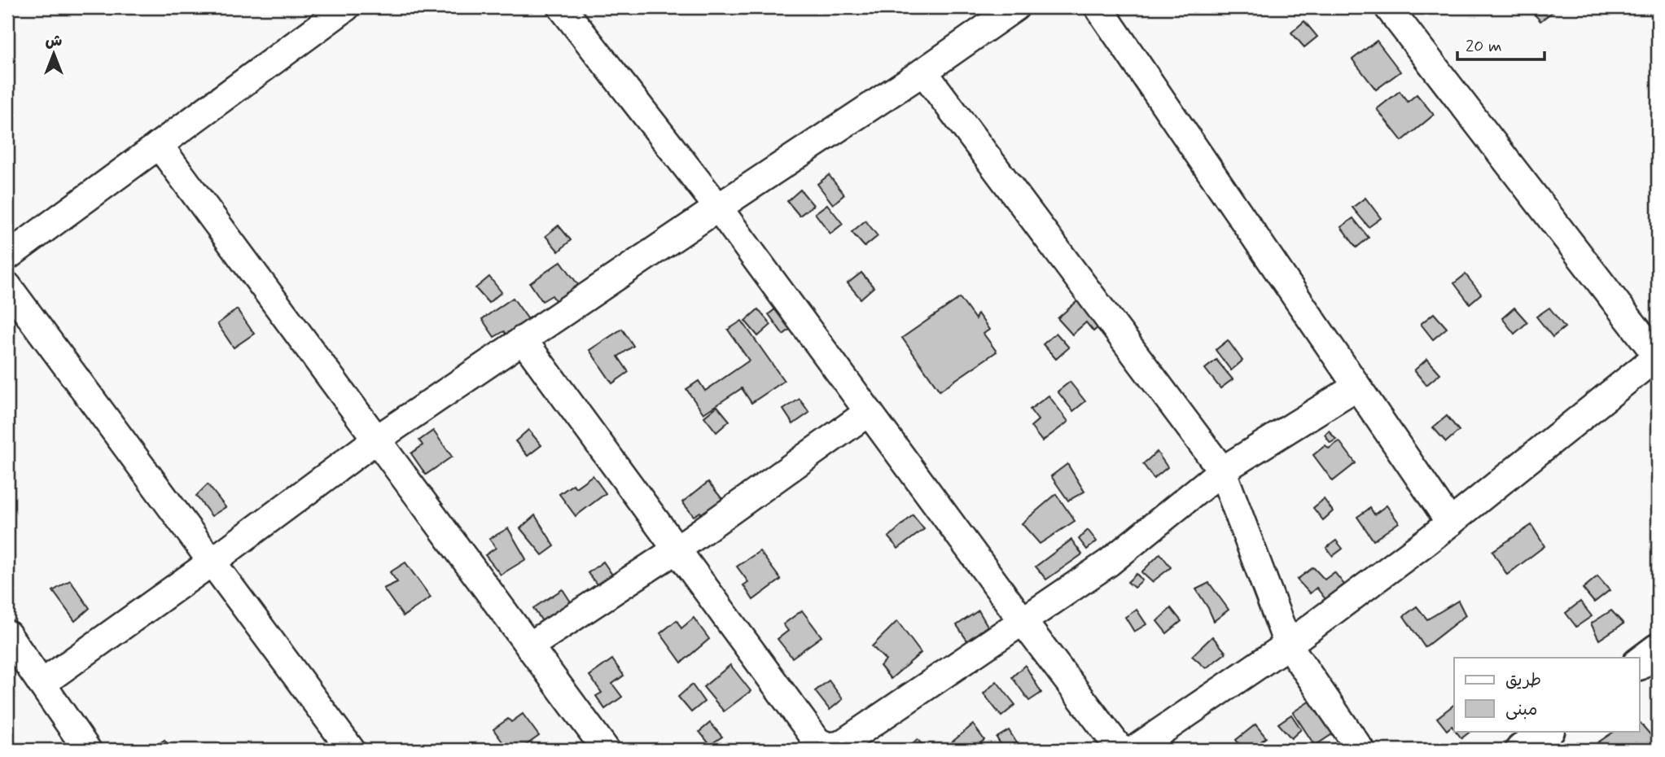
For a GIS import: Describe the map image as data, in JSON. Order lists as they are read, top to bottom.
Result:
{
  "legend": ["طريق", "مبنى"],
  "scale_bar": "20 m",
  "north": "top"
}
